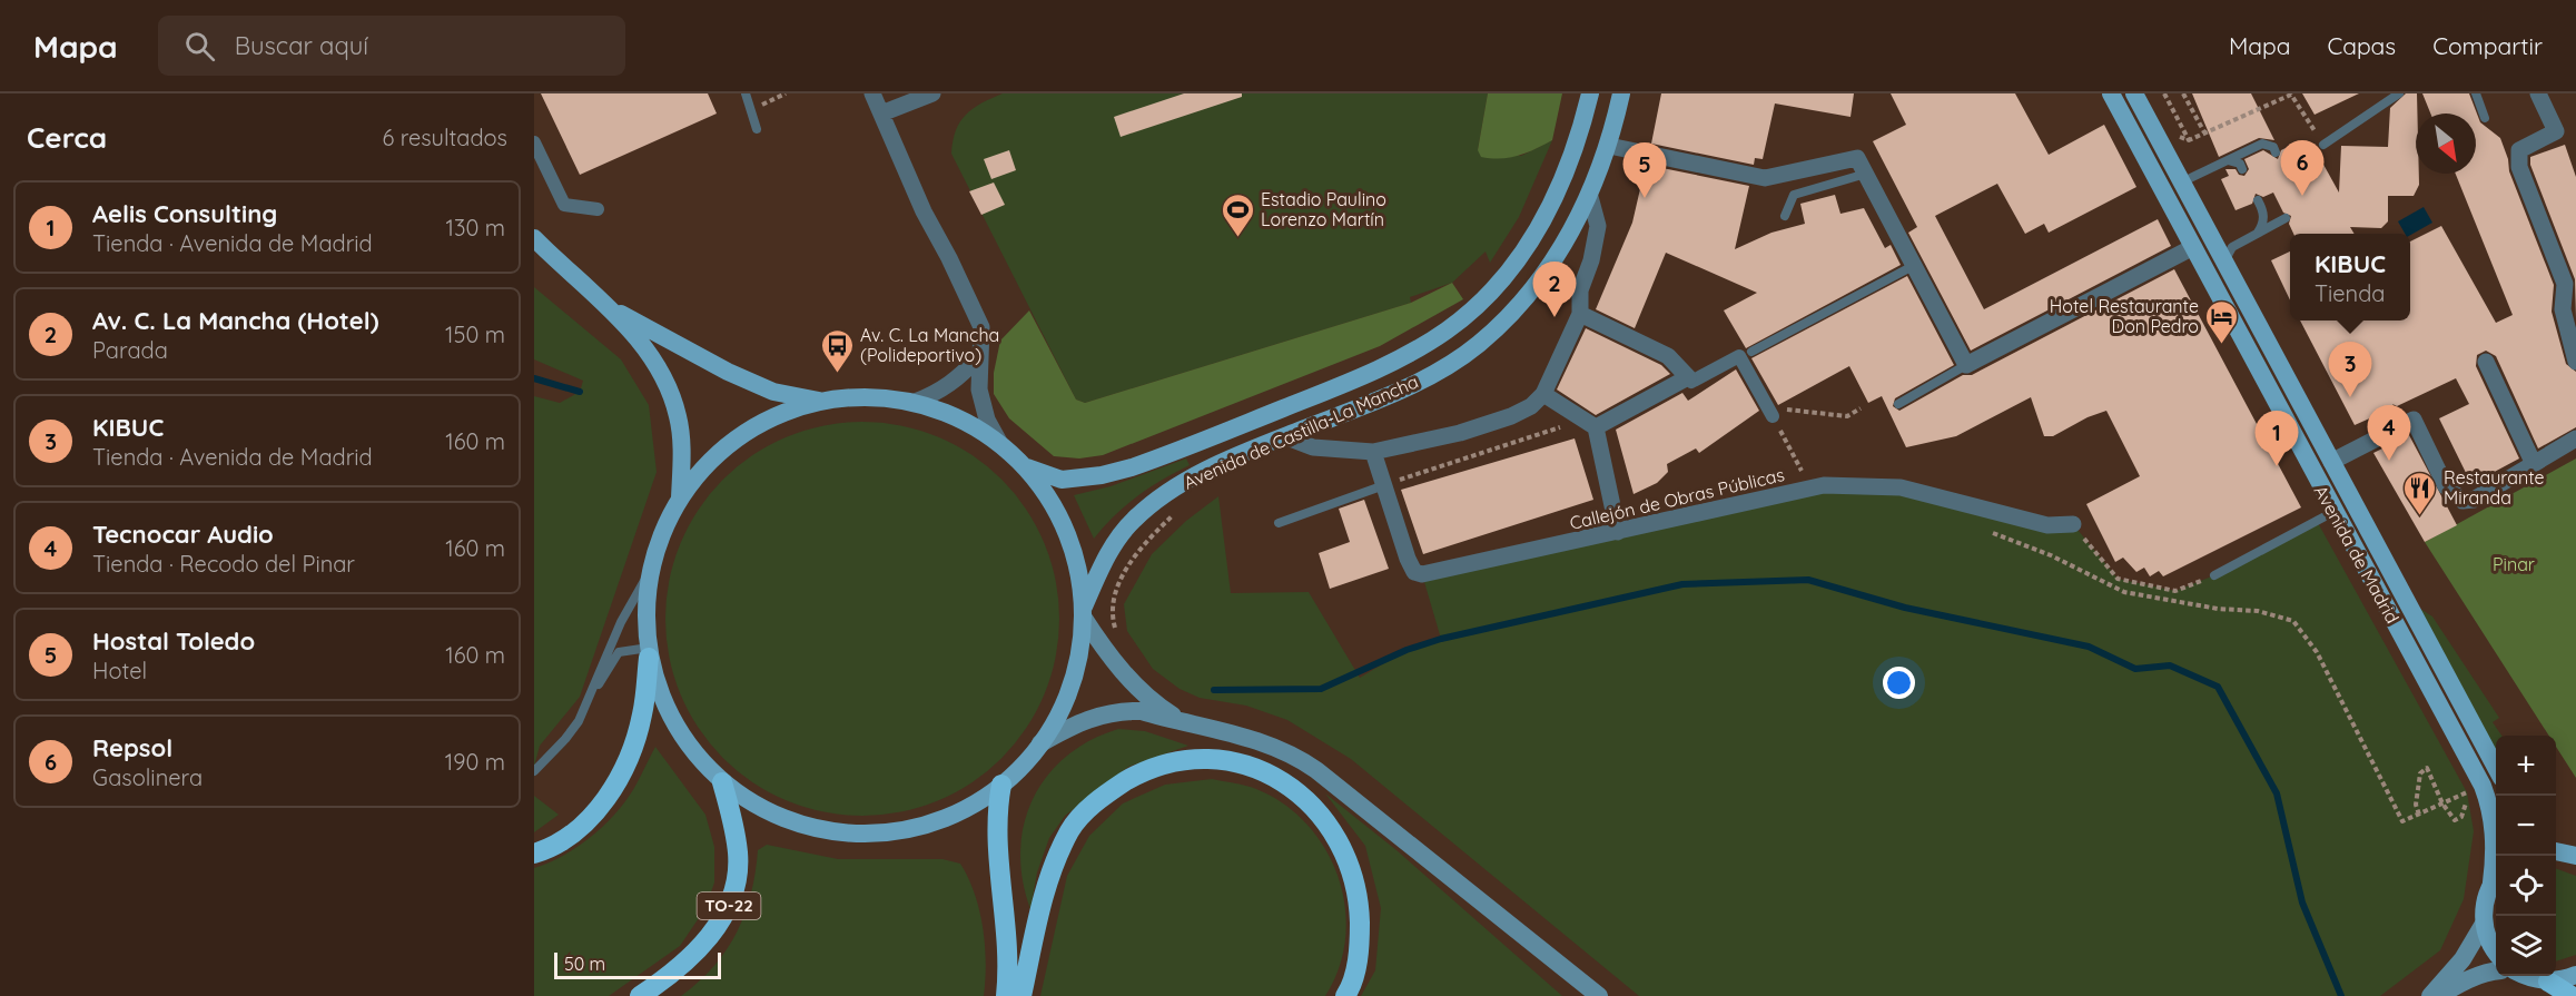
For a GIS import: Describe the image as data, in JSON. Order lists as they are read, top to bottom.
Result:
{
  "streets": {
    "highway": ["TO-22"],
    "main road": ["Avenida de Castilla-La Mancha", "Avenida de Madrid"],
    "street": ["Callejón de Obras Públicas"]
  },
  "parks": ["Pinar"],
  "places": {
    "sports": ["Estadio Paulino Lorenzo Martín"],
    "hotel": ["Hotel Restaurante Don Pedro"],
    "bus stop": ["Av. C. La Mancha (Polideportivo)"],
    "restaurant": ["Restaurante Miranda"]
  },
  "scale_bar": "50 m",
  "north": "bottom right",
  "page": {
    "header": "Mapa",
    "search": "Buscar aquí",
    "nav": ["Mapa", "Capas", "Compartir"],
    "heading": ["Cerca", "6 resultados"],
    "pins": [
      "6",
      "5",
      "2",
      "3",
      "4",
      "1"
    ],
    "list": [
      {
        "mark": "1",
        "name": "Aelis Consulting",
        "note": "Tienda · Avenida de Madrid",
        "value": "130 m"
      },
      {
        "mark": "2",
        "name": "Av. C. La Mancha (Hotel)",
        "note": "Parada",
        "value": "150 m"
      },
      {
        "mark": "3",
        "name": "KIBUC",
        "note": "Tienda · Avenida de Madrid",
        "value": "160 m"
      },
      {
        "mark": "4",
        "name": "Tecnocar Audio",
        "note": "Tienda · Recodo del Pinar",
        "value": "160 m"
      },
      {
        "mark": "5",
        "name": "Hostal Toledo",
        "note": "Hotel",
        "value": "160 m"
      },
      {
        "mark": "6",
        "name": "Repsol",
        "note": "Gasolinera",
        "value": "190 m"
      }
    ],
    "popup": ["KIBUC", "Tienda"],
    "map_buttons": ["+", "−"],
    "scale": "50 m"
  }
}
